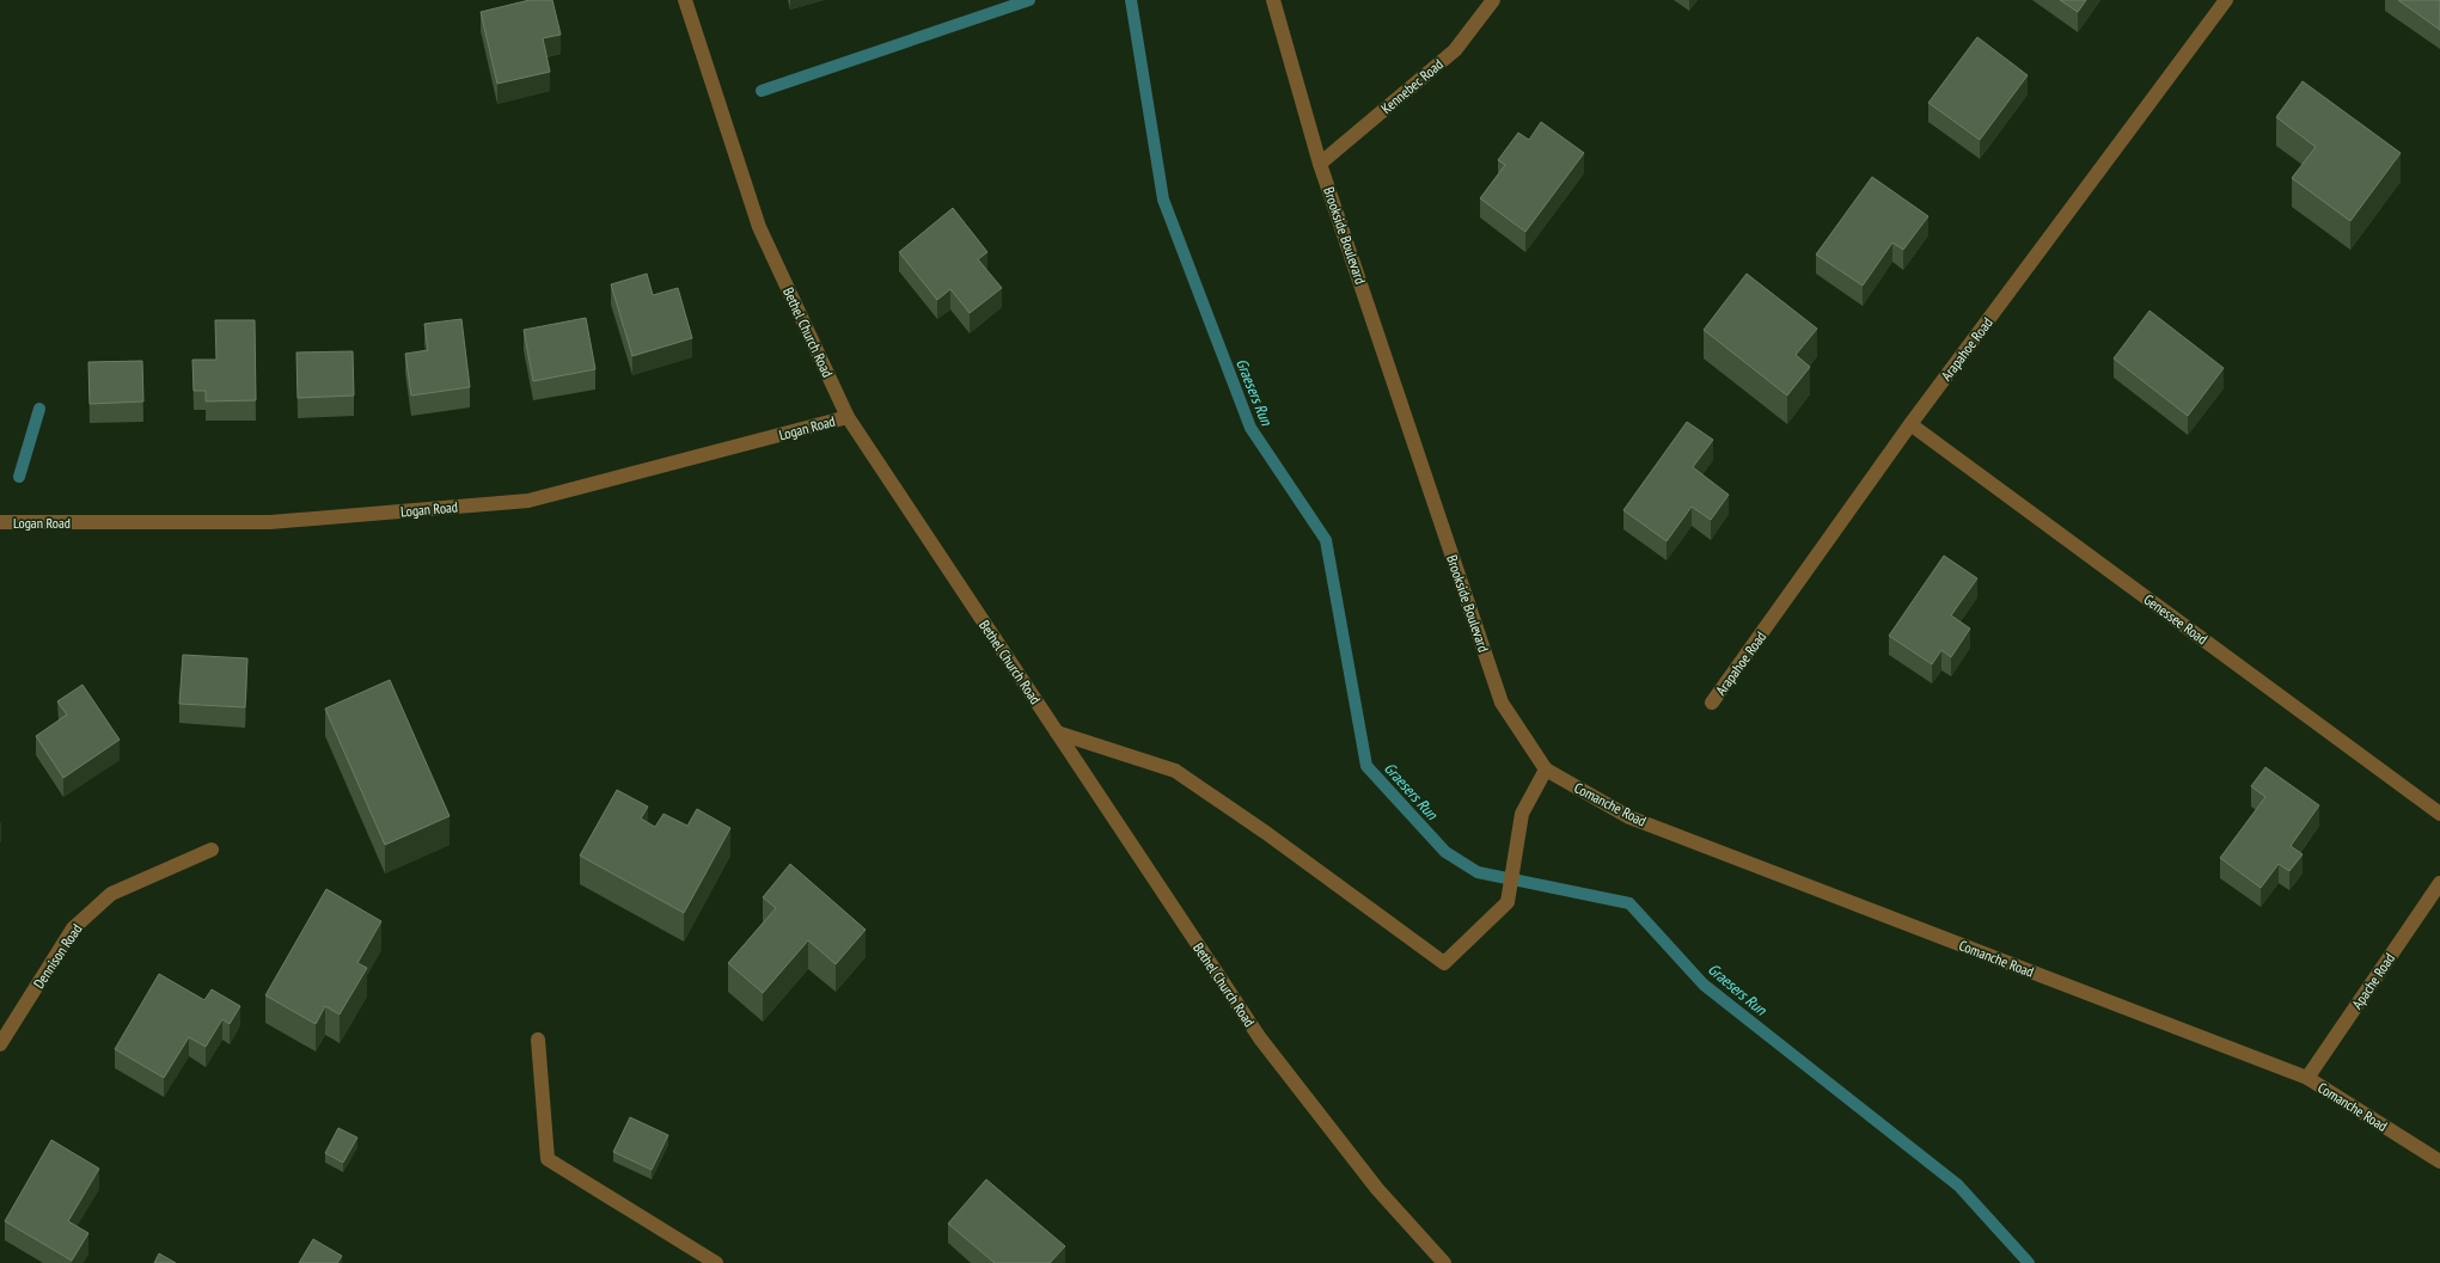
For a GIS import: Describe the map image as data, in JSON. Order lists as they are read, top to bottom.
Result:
{
  "streets": {
    "street": [
      "Kennebec Road",
      "Brookside Boulevard",
      "Bethel Church Road",
      "Arapahoe Road",
      "Logan Road",
      "Genessee Road",
      "Comanche Road",
      "Dennison Road",
      "Apache Road"
    ]
  },
  "crossings": [
    ["Kennebec Road", "Brookside Boulevard"],
    ["Brookside Boulevard", "Comanche Road"],
    ["Bethel Church Road", "Logan Road"],
    ["Arapahoe Road", "Genessee Road"],
    ["Comanche Road", "Apache Road"]
  ],
  "water": ["Graesers Run"]
}
